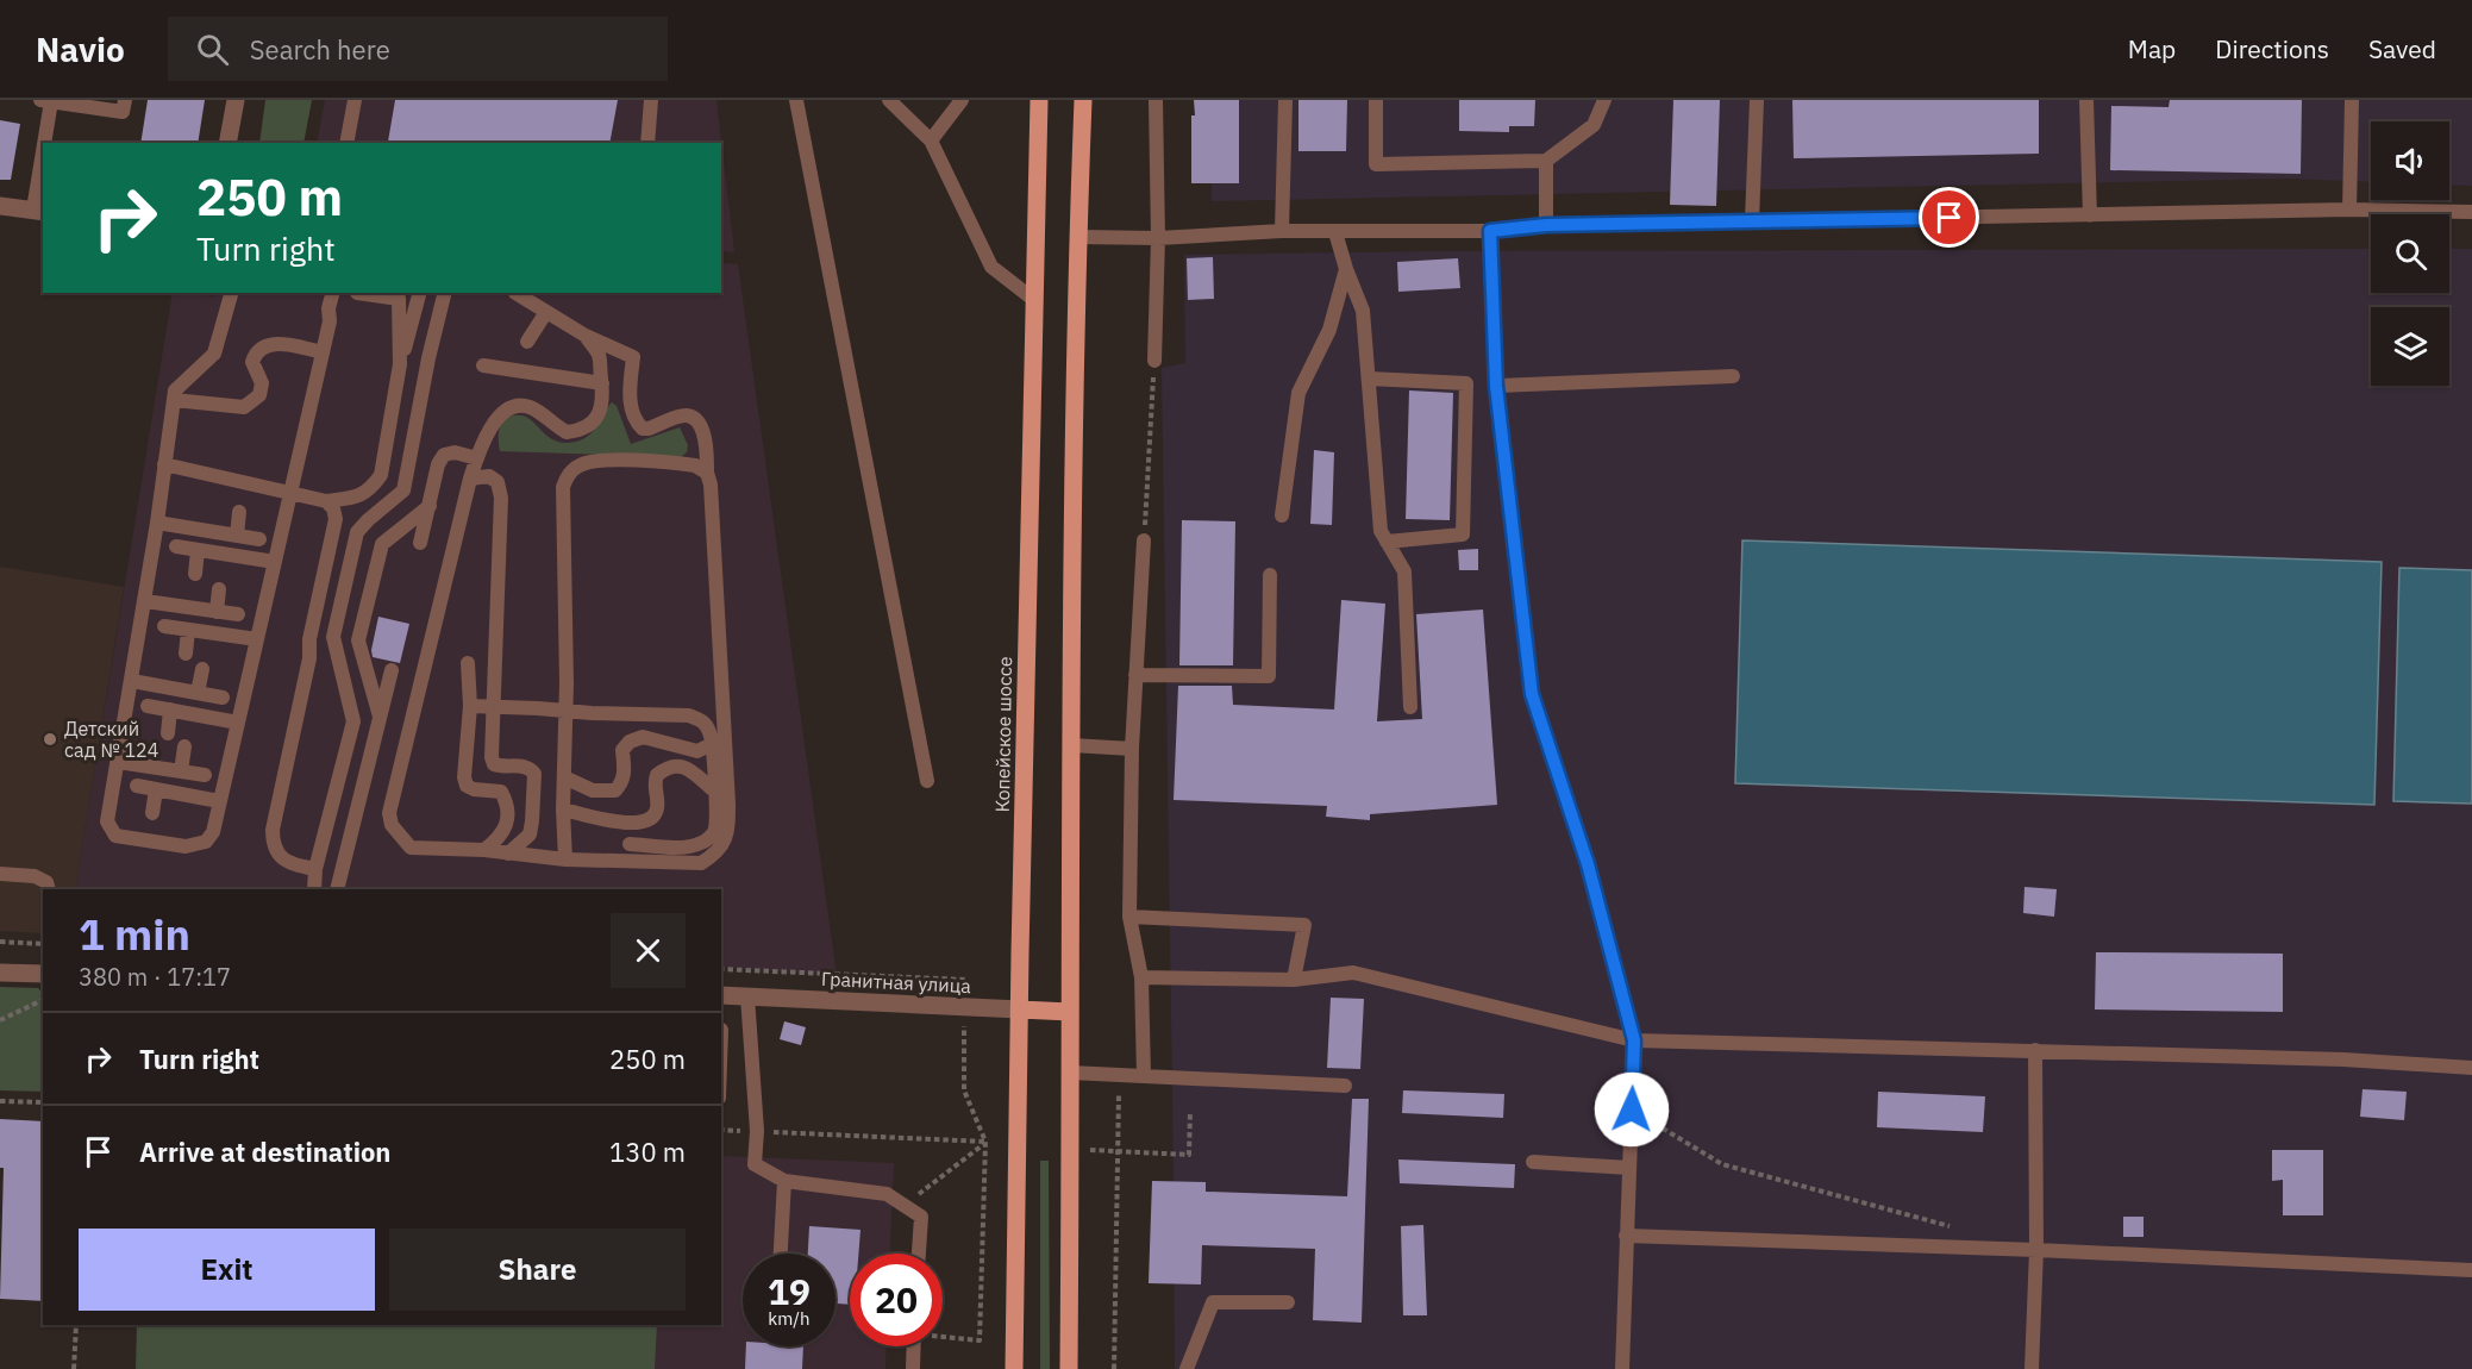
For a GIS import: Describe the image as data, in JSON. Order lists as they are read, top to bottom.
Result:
{
  "streets": {
    "main road": ["Копейское шоссе", "Гранитная улица"]
  },
  "crossings": [
    ["Копейское шоссе", "Гранитная улица"]
  ],
  "places": ["Детский сад № 124"],
  "page": {
    "header": "Navio",
    "search": "Search here",
    "nav": ["Map", "Directions", "Saved"],
    "turn": ["250 m", "Turn right"],
    "heading": ["1 min", "380 m · 17:17"],
    "list": [
      {
        "name": "Turn right",
        "value": "250 m"
      },
      {
        "name": "Arrive at destination",
        "value": "130 m"
      }
    ],
    "buttons": ["Exit", "Share"],
    "speed": "19 km/h",
    "limit": "20"
  }
}
